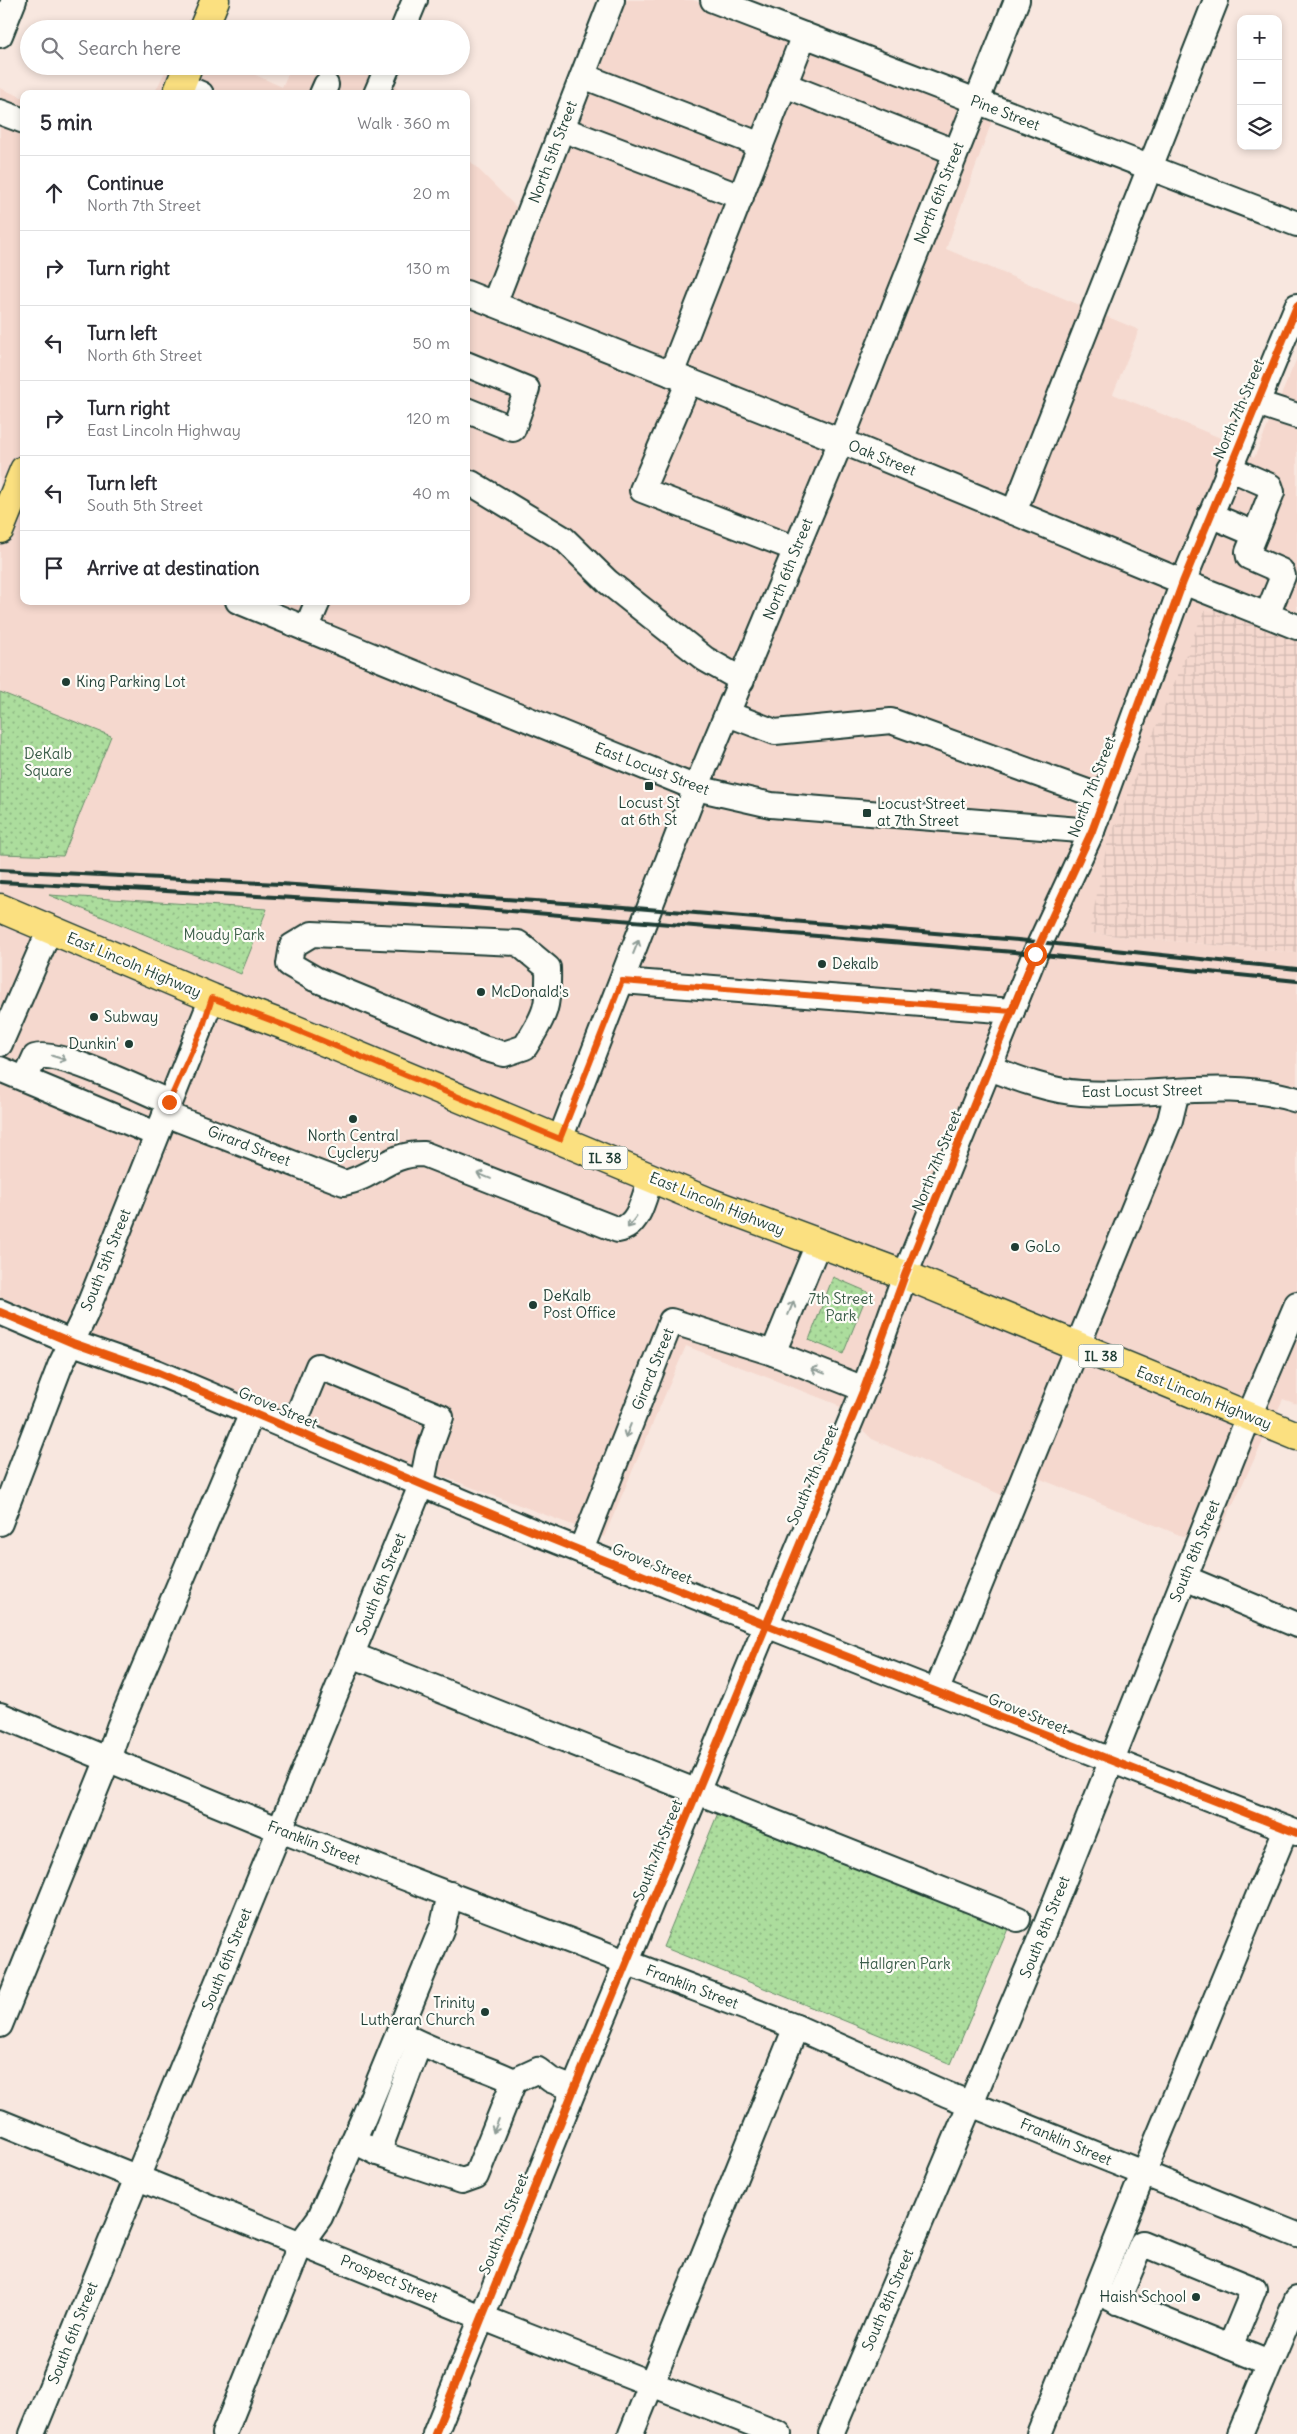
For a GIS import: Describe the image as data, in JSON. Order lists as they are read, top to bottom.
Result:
{
  "streets": {
    "main road": ["East Lincoln Highway", "IL 38"],
    "street": [
      "Pine Street",
      "North 5th Street",
      "North 6th Street",
      "North 7th Street",
      "Oak Street",
      "East Locust Street",
      "Girard Street",
      "South 5th Street",
      "Grove Street",
      "South 7th Street",
      "South 8th Street",
      "South 6th Street",
      "Franklin Street",
      "Prospect Street"
    ]
  },
  "crossings": [
    ["Pine Street", "North 6th Street"],
    ["North 5th Street", "Oak Street"],
    ["North 6th Street", "Oak Street"],
    ["North 6th Street", "East Locust Street"],
    ["North 6th Street", "East Lincoln Highway"],
    ["North 7th Street", "Oak Street"],
    ["North 7th Street", "East Locust Street"],
    ["North 7th Street", "East Lincoln Highway"],
    ["North 7th Street", "South 7th Street"],
    ["East Lincoln Highway", "Girard Street"],
    ["East Lincoln Highway", "South 5th Street"],
    ["East Lincoln Highway", "South 7th Street"],
    ["East Lincoln Highway", "South 8th Street"],
    ["Girard Street", "South 5th Street"],
    ["Girard Street", "Grove Street"],
    ["Girard Street", "South 7th Street"],
    ["South 5th Street", "Grove Street"],
    ["Grove Street", "South 7th Street"],
    ["Grove Street", "South 8th Street"],
    ["Grove Street", "South 6th Street"],
    ["South 7th Street", "Franklin Street"],
    ["South 7th Street", "Prospect Street"],
    ["South 8th Street", "Franklin Street"],
    ["South 6th Street", "Franklin Street"],
    ["South 6th Street", "Prospect Street"]
  ],
  "parks": [
    "DeKalb Square",
    "Moudy Park",
    "7th Street Park",
    "Hallgren Park"
  ],
  "places": {
    "other": [
      "King Parking Lot",
      "Dekalb",
      "McDonald's",
      "Subway",
      "Dunkin'",
      "North Central Cyclery",
      "GoLo",
      "DeKalb Post Office",
      "Trinity Lutheran Church",
      "Haish School"
    ],
    "transit": ["Locust St at 6th St", "Locust Street at 7th Street"]
  },
  "page": {
    "map_buttons": ["+", "−"],
    "search": "Search here",
    "heading": ["5 min", "Walk · 360 m"],
    "list": [
      ["Continue", "North 7th Street", "20 m"],
      ["Turn right", "130 m"],
      ["Turn left", "North 6th Street", "50 m"],
      ["Turn right", "East Lincoln Highway", "120 m"],
      ["Turn left", "South 5th Street", "40 m"],
      "Arrive at destination"
    ]
  }
}
